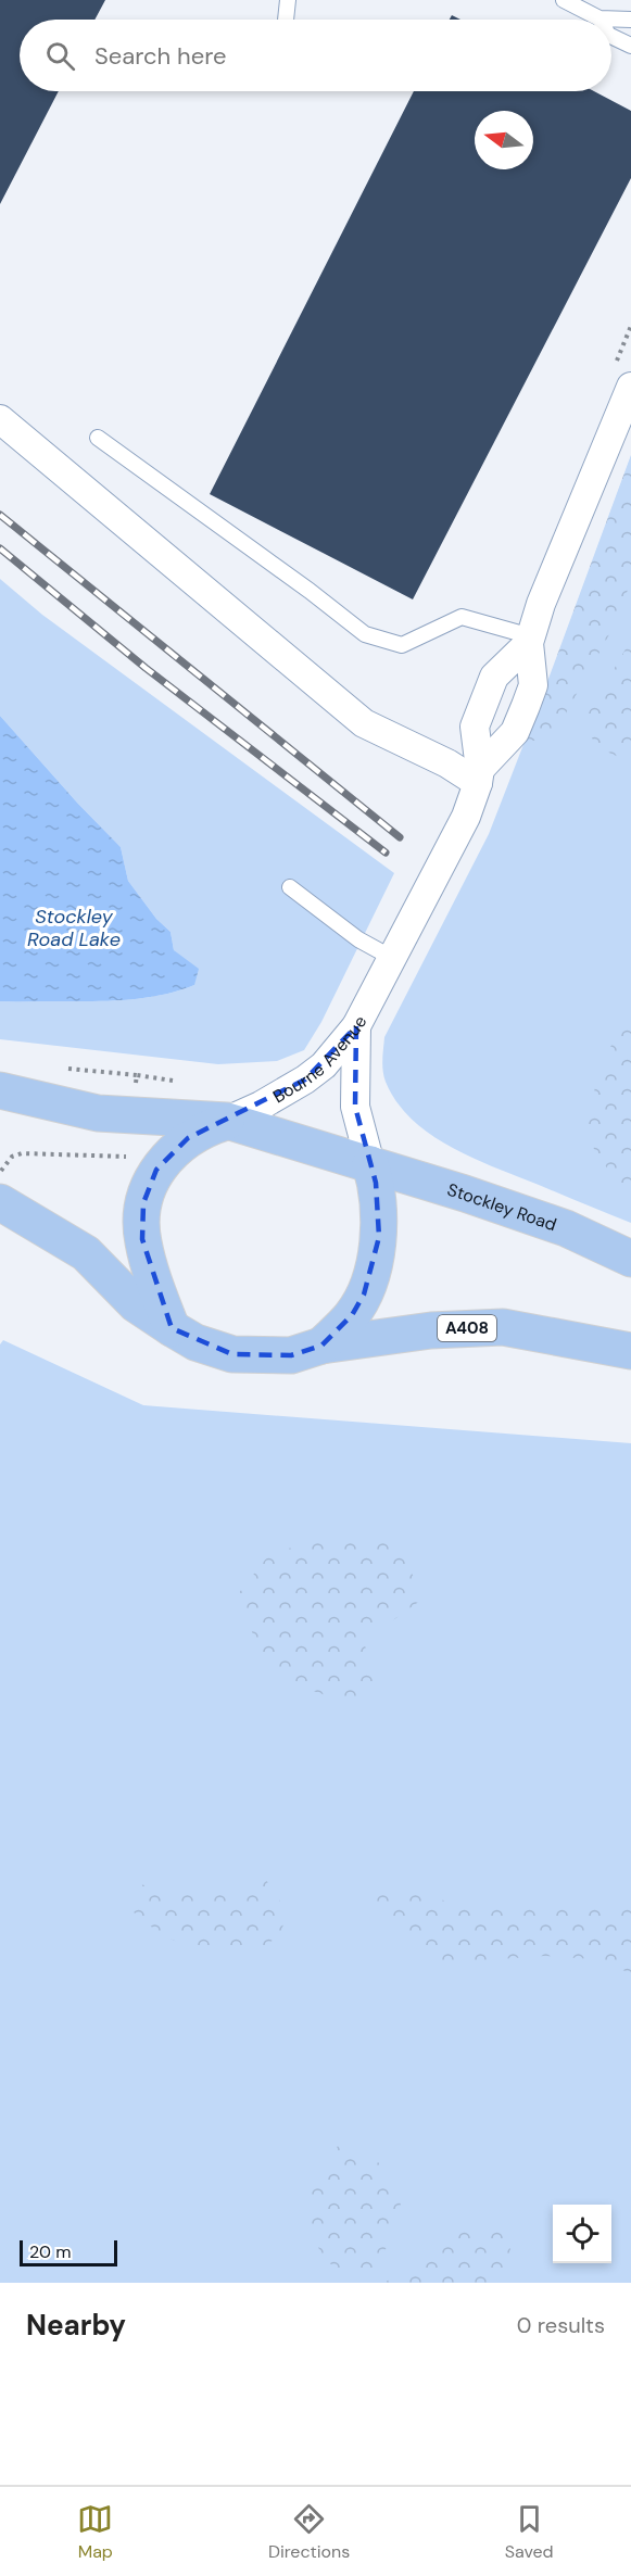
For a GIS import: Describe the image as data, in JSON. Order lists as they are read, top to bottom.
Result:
{
  "streets": {
    "main road": ["Stockley Road", "A408"],
    "street": ["Bourne Avenue"]
  },
  "crossings": [
    ["Bourne Avenue", "Stockley Road"]
  ],
  "water": ["Stockley Road Lake"],
  "scale_bar": "20 m",
  "north": "left",
  "page": {
    "search": "Search here",
    "scale": "20 m",
    "heading": ["Nearby", "0 results"],
    "nav": ["Map", "Directions", "Saved"]
  }
}
